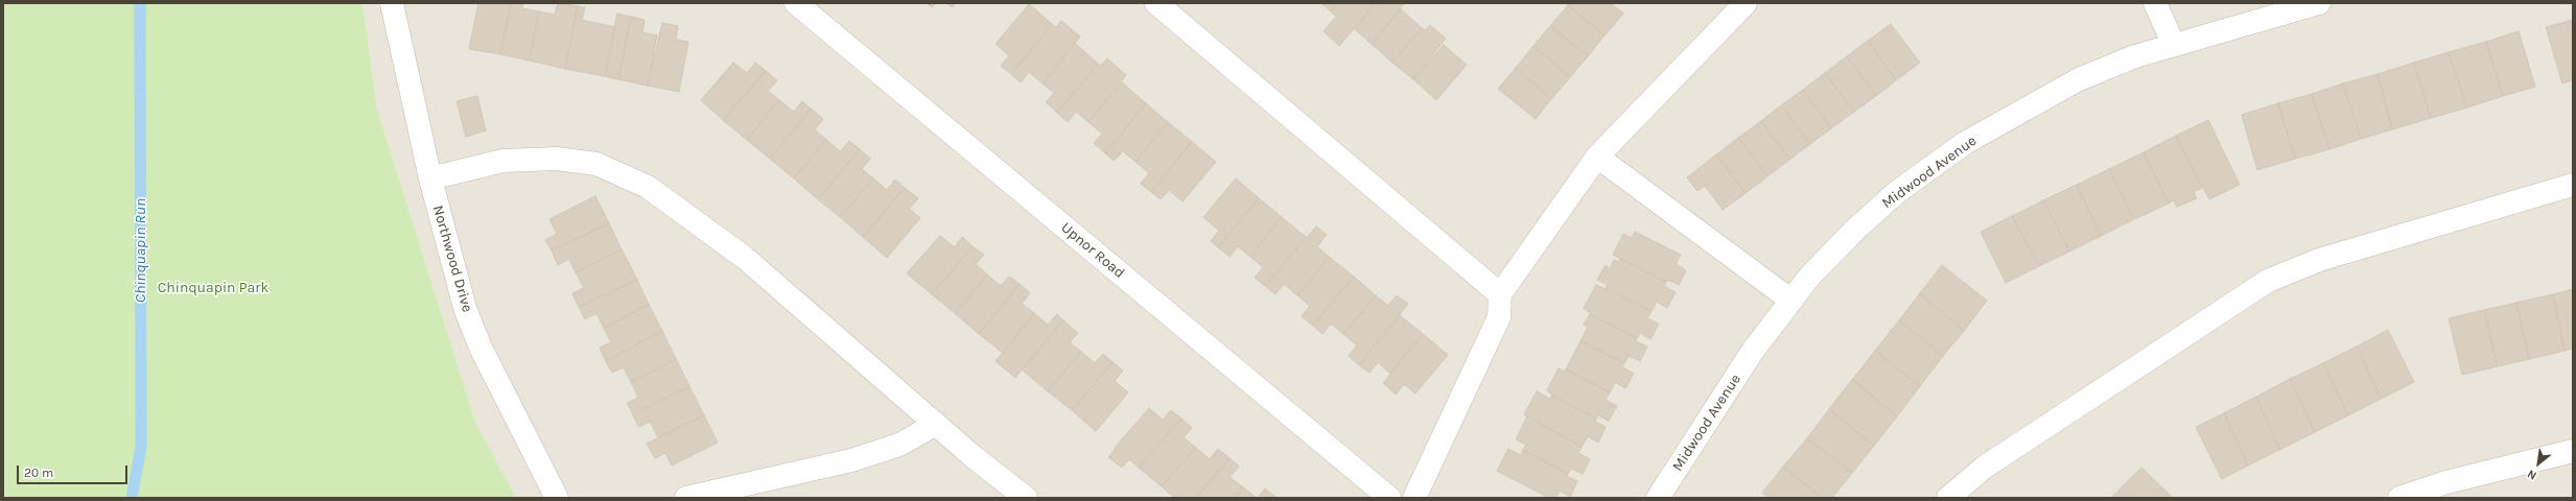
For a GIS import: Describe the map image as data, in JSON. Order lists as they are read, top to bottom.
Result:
{
  "streets": {
    "street": ["Midwood Avenue", "Upnor Road", "Northwood Drive"]
  },
  "water": ["Chinquapin Run"],
  "parks": ["Chinquapin Park"],
  "scale_bar": "20 m",
  "north": "bottom left"
}
